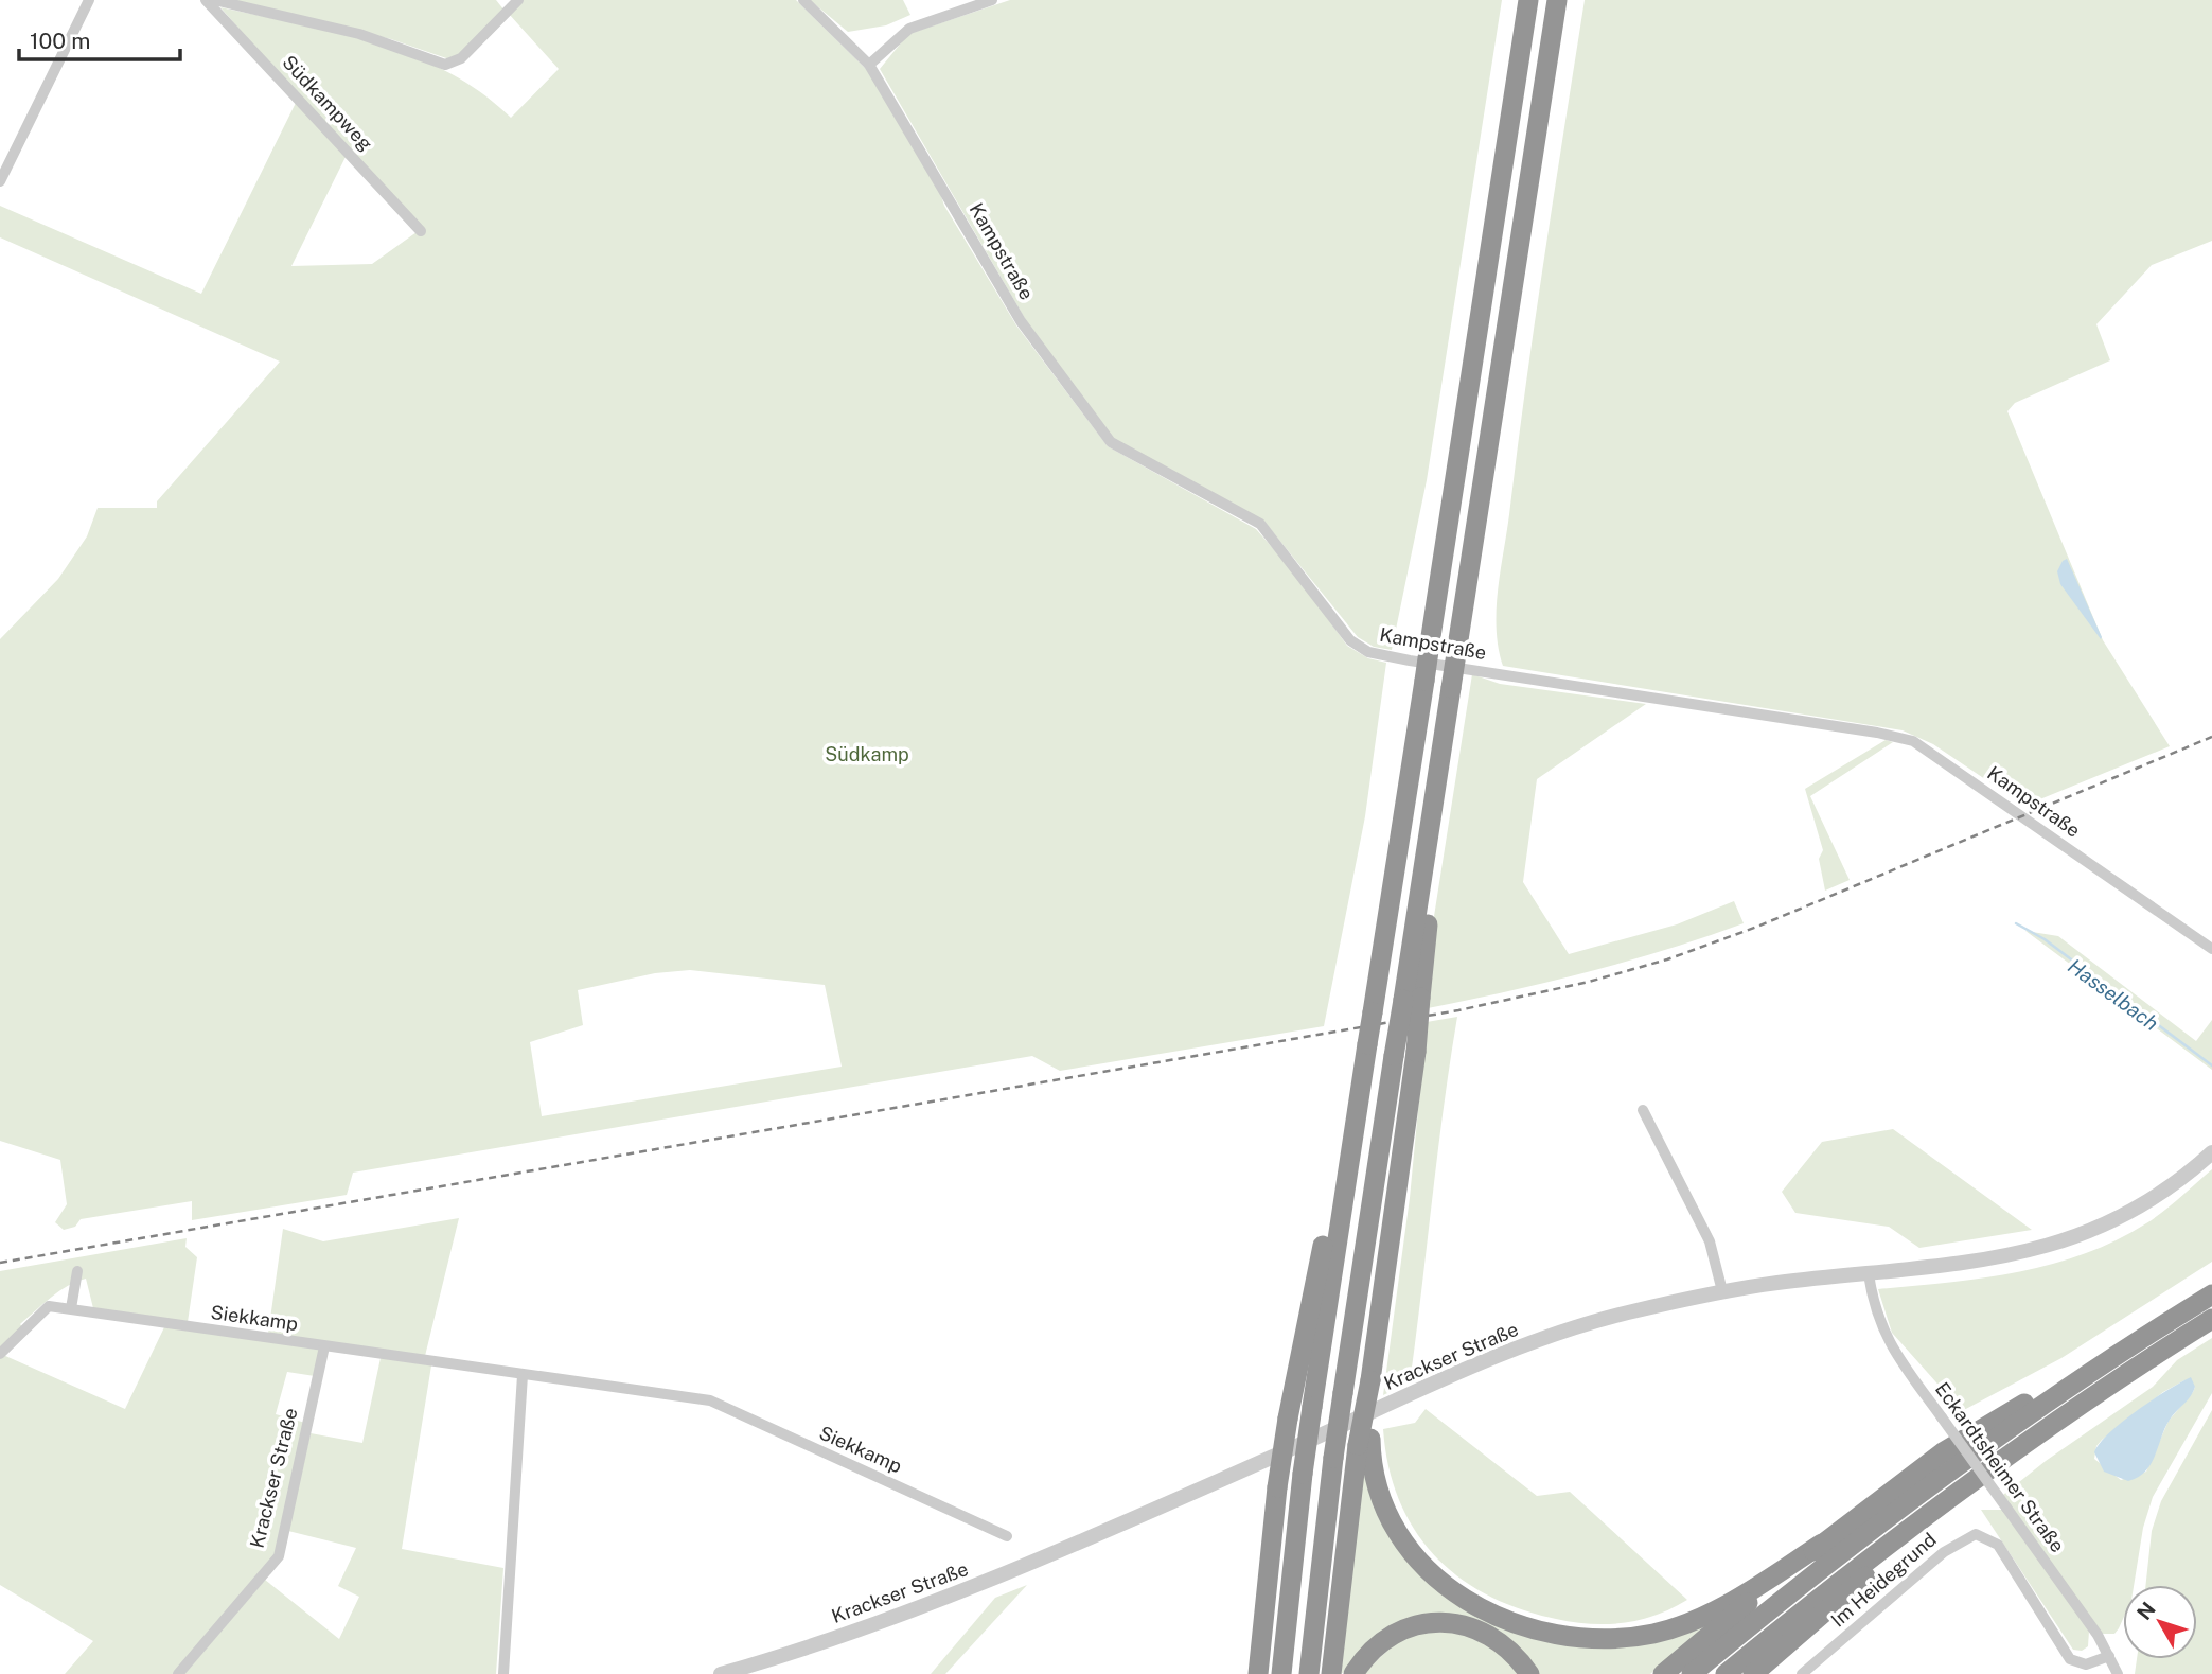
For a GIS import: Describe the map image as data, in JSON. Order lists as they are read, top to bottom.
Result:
{
  "streets": {
    "street": [
      "Südkampweg",
      "Kampstraße",
      "Siekkamp",
      "Krackser Straße",
      "Eckardtsheimer Straße",
      "Im Heidegrund"
    ]
  },
  "crossings": [
    ["Siekkamp", "Krackser Straße"],
    ["Krackser Straße", "Eckardtsheimer Straße"],
    ["Eckardtsheimer Straße", "Im Heidegrund"]
  ],
  "water": ["Hasselbach"],
  "parks": ["Südkamp"],
  "scale_bar": "100 m",
  "north": "top left"
}
